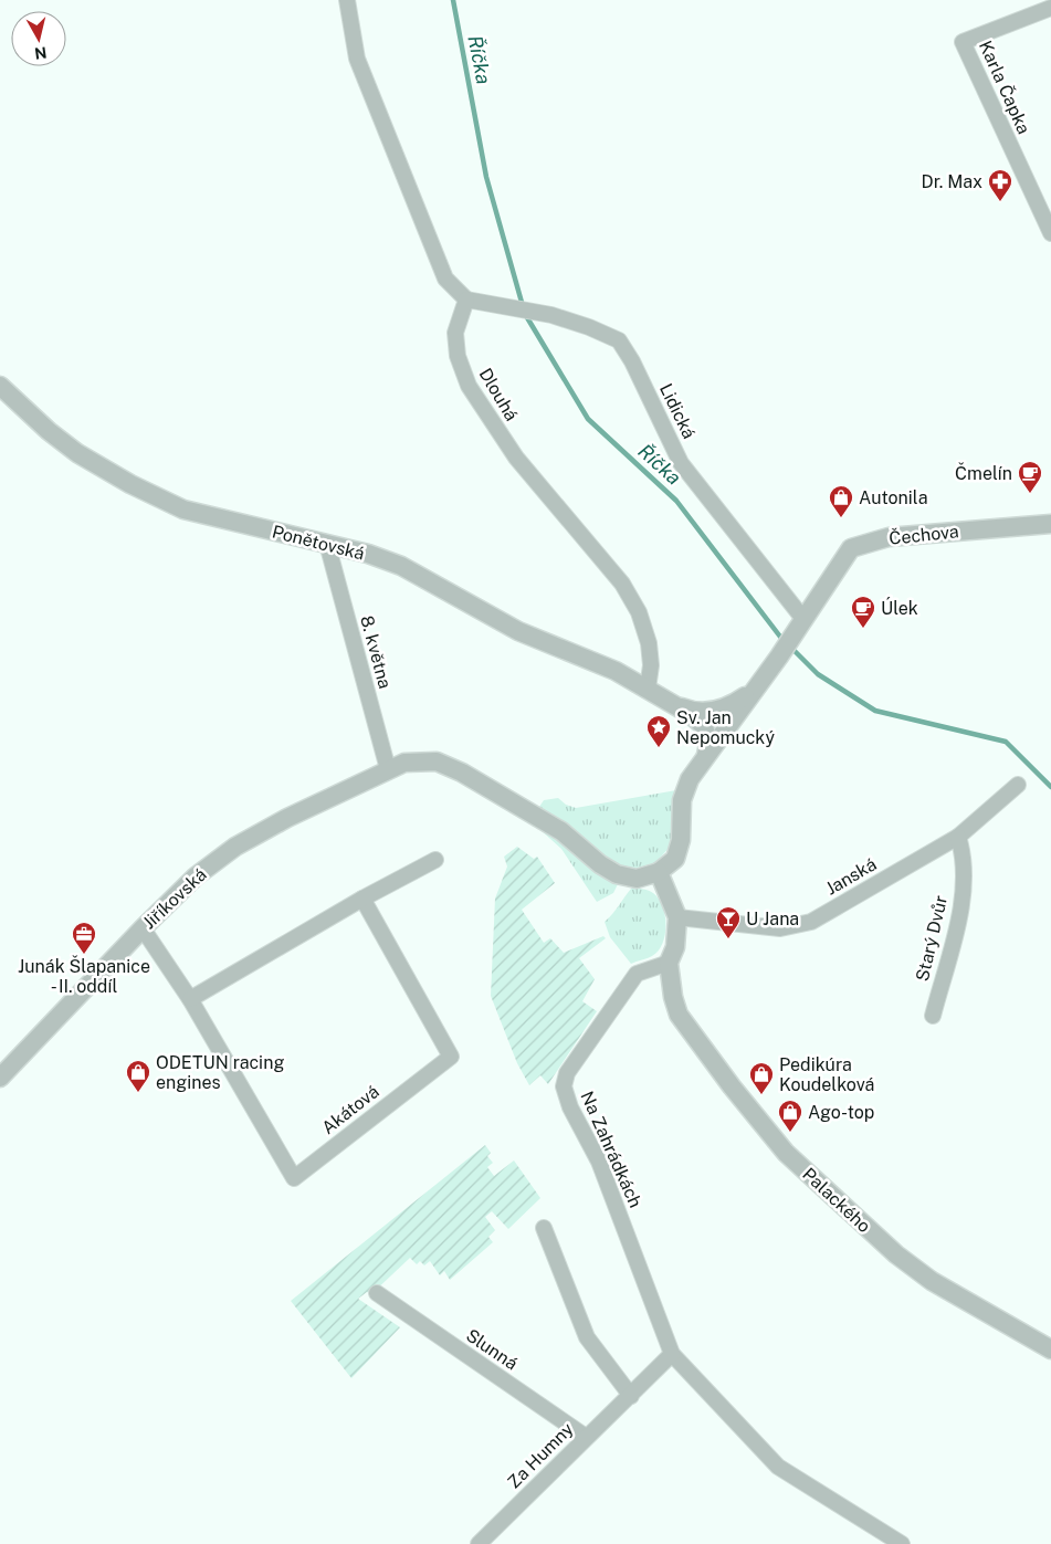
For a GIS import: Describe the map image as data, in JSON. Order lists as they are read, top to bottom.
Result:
{
  "streets": {
    "street": [
      "Karla Čapka",
      "Dlouhá",
      "Lidická",
      "Čechova",
      "Ponětovská",
      "8. května",
      "Janská",
      "Jiříkovská",
      "Starý Dvůr",
      "Akátová",
      "Na Zahrádkách",
      "Palackého",
      "Slunná",
      "Za Humny"
    ]
  },
  "crossings": [
    ["Dlouhá", "Lidická"],
    ["Dlouhá", "Ponětovská"],
    ["Lidická", "Čechova"],
    ["Čechova", "Jiříkovská"],
    ["Ponětovská", "8. května"],
    ["8. května", "Jiříkovská"],
    ["Janská", "Starý Dvůr"],
    ["Jiříkovská", "Akátová"],
    ["Na Zahrádkách", "Palackého"],
    ["Slunná", "Za Humny"]
  ],
  "water": ["Říčka"],
  "places": {
    "pharmacy": ["Dr. Max"],
    "cafe": ["Čmelín", "Úlek"],
    "shop": [
      "Autonila",
      "ODETUN racing engines",
      "Pedikúra Koudelková",
      "Ago-top"
    ],
    "place": ["Sv. Jan Nepomucký"],
    "bar": ["U Jana"],
    "office": ["Junák Šlapanice - II. oddíl"]
  },
  "north": "bottom"
}
